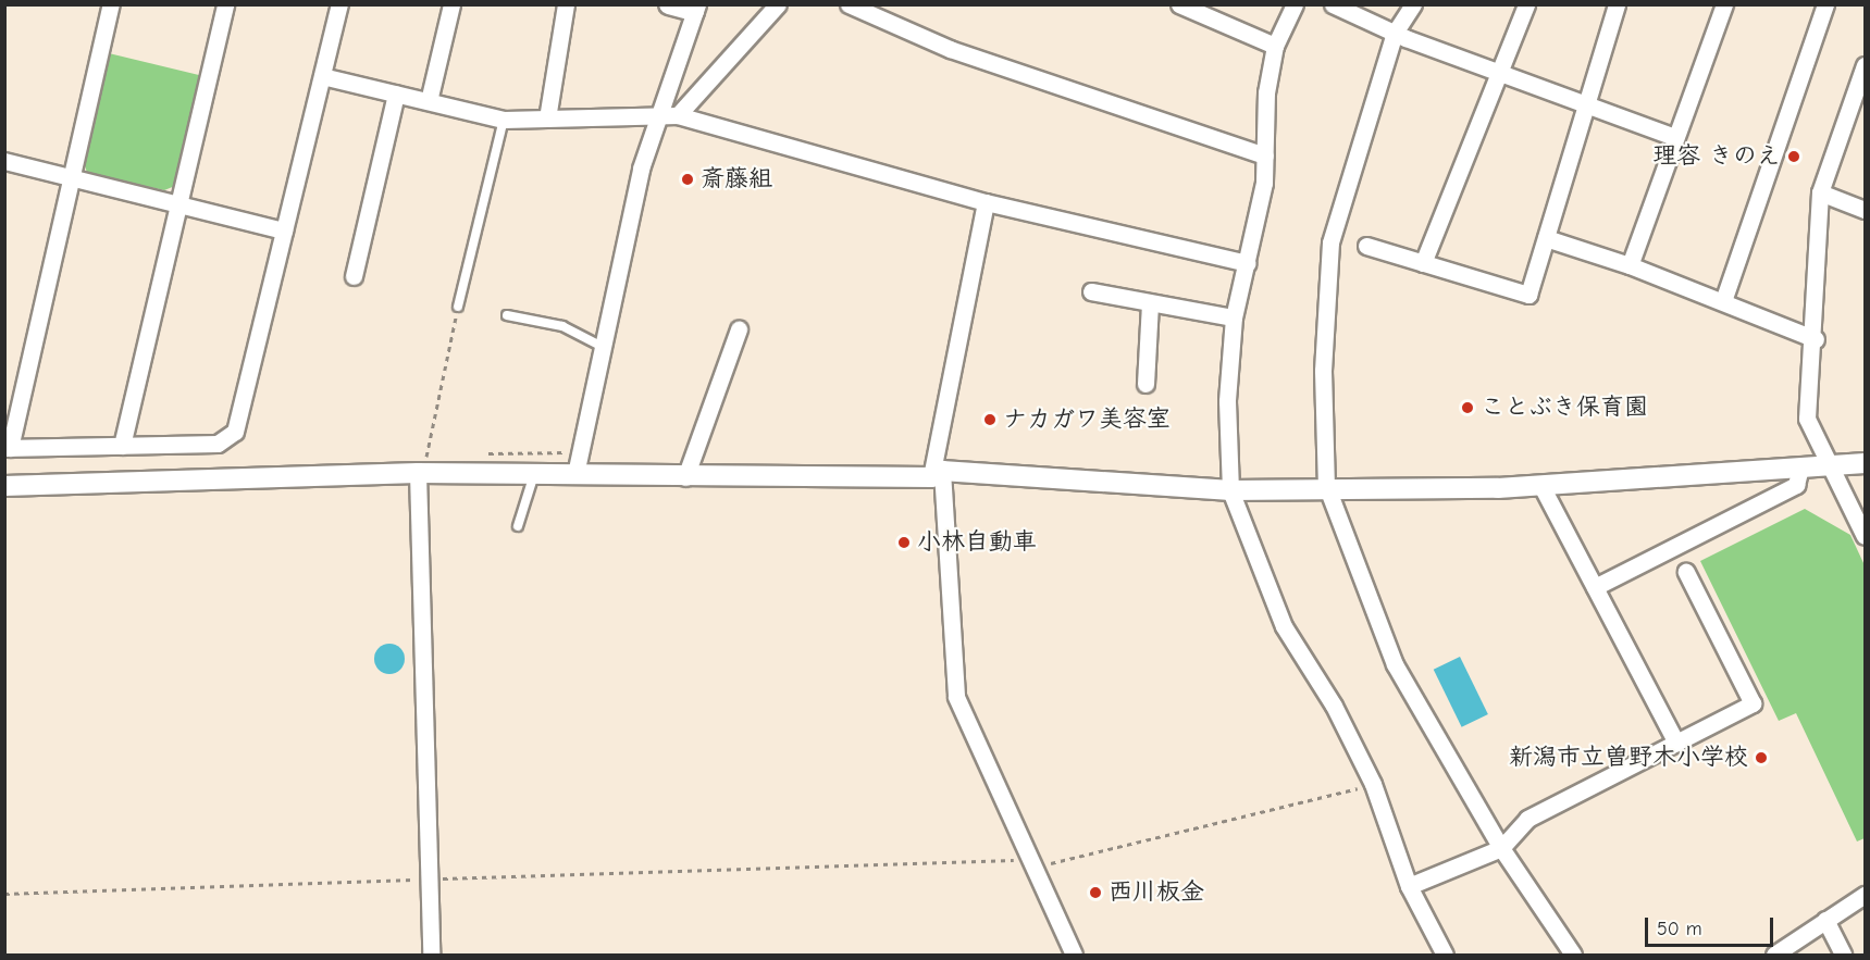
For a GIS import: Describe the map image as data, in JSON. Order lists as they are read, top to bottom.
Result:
{
  "places": [
    "理容 きのえ",
    "斎藤組",
    "ことぶき保育園",
    "ナカガワ美容室",
    "小林自動車",
    "新潟市立曽野木小学校",
    "西川板金"
  ],
  "scale_bar": "50 m"
}
